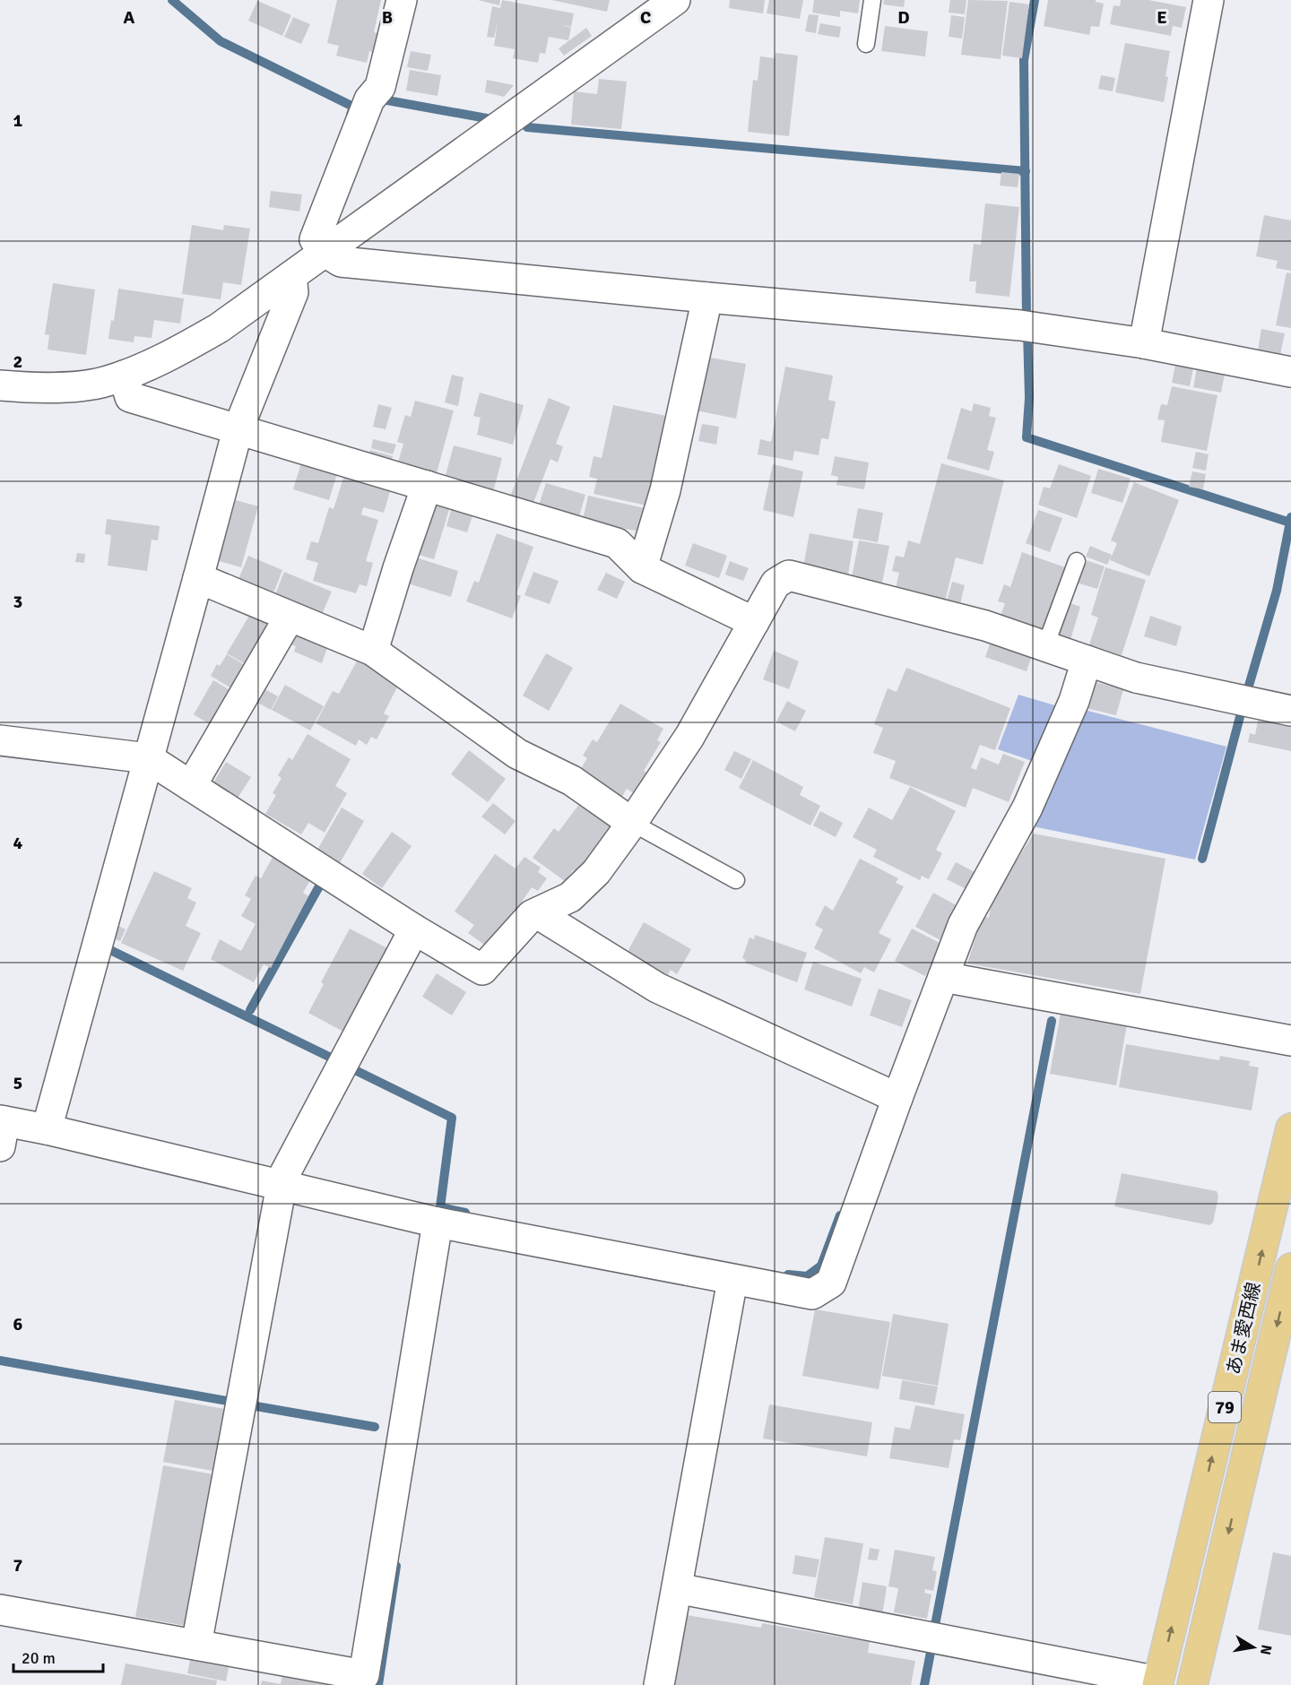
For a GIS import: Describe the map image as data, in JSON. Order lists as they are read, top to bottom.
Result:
{
  "streets": {
    "main road": ["あま愛西線", "79"]
  },
  "scale_bar": "20 m",
  "north": "right",
  "grid": {
    "columns": [
      "A",
      "B",
      "C",
      "D",
      "E"
    ],
    "rows": [
      "1",
      "2",
      "3",
      "4",
      "5",
      "6",
      "7"
    ]
  }
}
